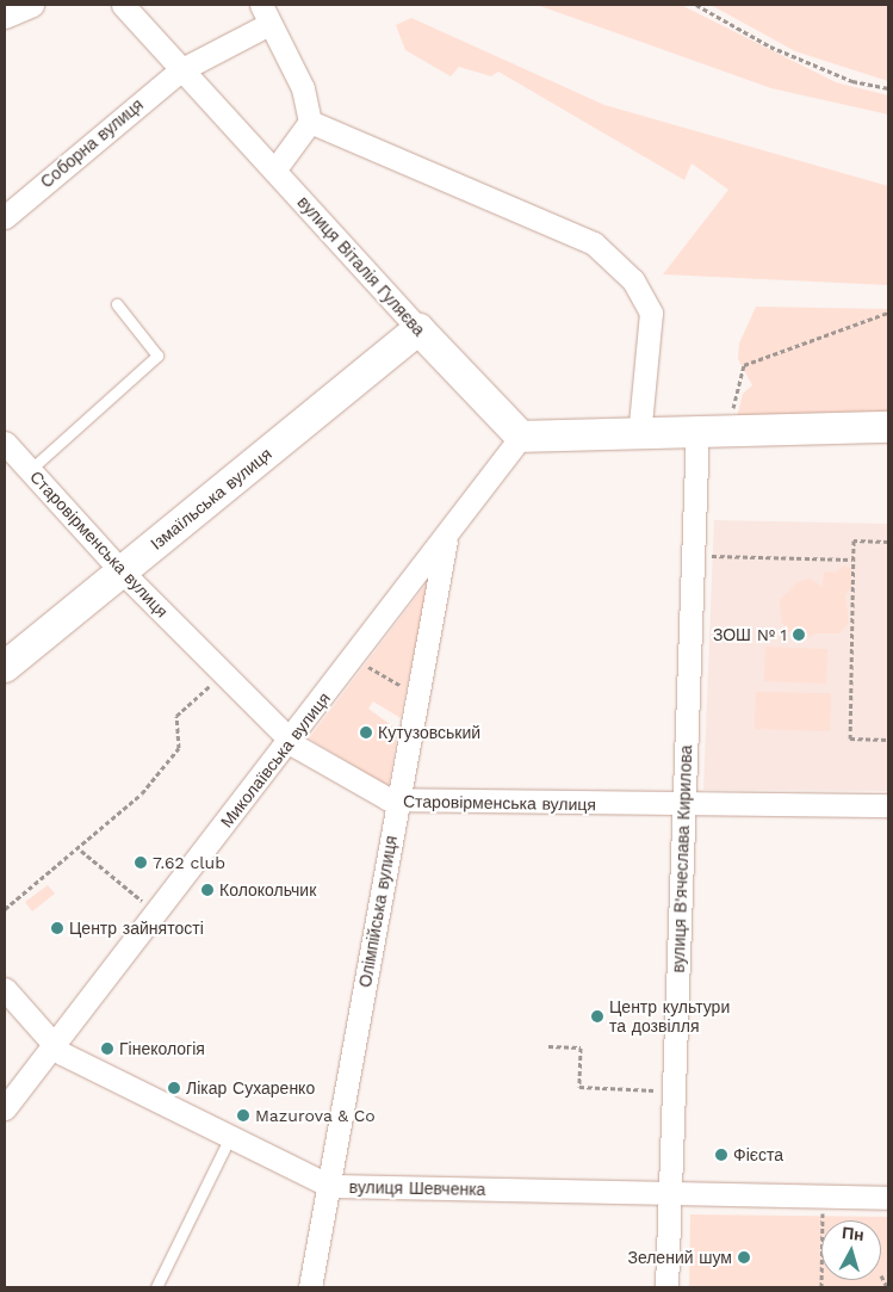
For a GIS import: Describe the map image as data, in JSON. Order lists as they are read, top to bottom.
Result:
{
  "streets": {
    "main road": ["вулиця Віталія Гуляєва", "Ізмаїльська вулиця"],
    "street": [
      "Соборна вулиця",
      "Старовірменська вулиця",
      "Миколаївська вулиця",
      "вулиця В'ячеслава Кирилова",
      "Олімпійська вулиця",
      "вулиця Шевченка"
    ]
  },
  "crossings": [
    ["Соборна вулиця", "вулиця Віталія Гуляєва"],
    ["вулиця Віталія Гуляєва", "Ізмаїльська вулиця"],
    ["вулиця Віталія Гуляєва", "Миколаївська вулиця"],
    ["Ізмаїльська вулиця", "Старовірменська вулиця"],
    ["Старовірменська вулиця", "Миколаївська вулиця"],
    ["Старовірменська вулиця", "вулиця В'ячеслава Кирилова"],
    ["Старовірменська вулиця", "Олімпійська вулиця"],
    ["Миколаївська вулиця", "Олімпійська вулиця"],
    ["Миколаївська вулиця", "вулиця Шевченка"],
    ["вулиця В'ячеслава Кирилова", "вулиця Шевченка"],
    ["Олімпійська вулиця", "вулиця Шевченка"]
  ],
  "places": [
    "ЗОШ № 1",
    "Кутузовський",
    "7.62 club",
    "Колокольчик",
    "Центр зайнятості",
    "Центр культури та дозвілля",
    "Гінекологія",
    "Лікар Сухаренко",
    "Mazurova & Co",
    "Фієста",
    "Зелений шум"
  ],
  "north": "top"
}
